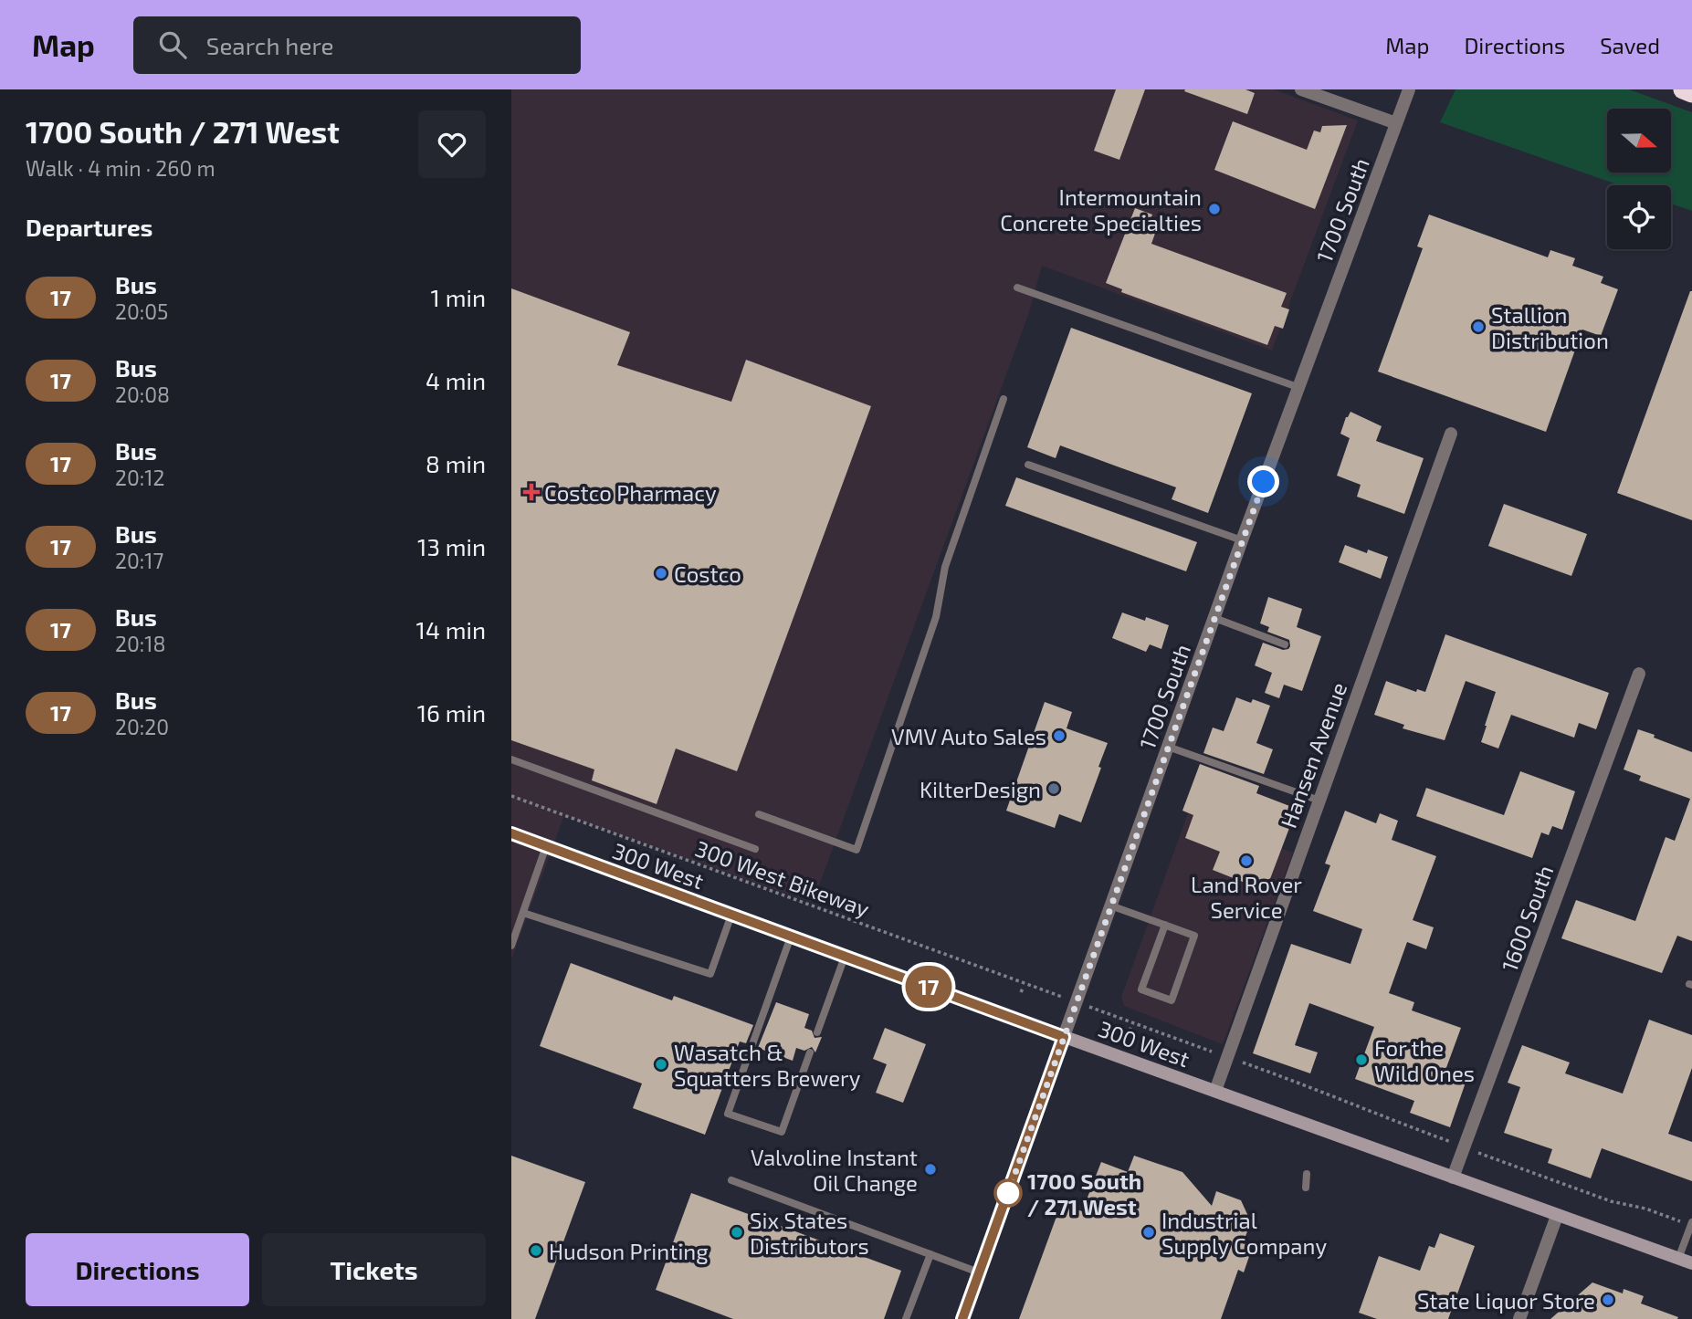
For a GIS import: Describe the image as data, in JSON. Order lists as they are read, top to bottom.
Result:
{
  "streets": {
    "main road": ["300 West"],
    "street": ["1700 South", "Hansen Avenue", "1600 South"],
    "path": ["300 West Bikeway"]
  },
  "crossings": [
    ["1700 South", "300 West"],
    ["Hansen Avenue", "300 West"],
    ["300 West", "1600 South"]
  ],
  "places": {
    "other": [
      "Intermountain Concrete Specialties",
      "Stallion Distribution",
      "Costco",
      "VMV Auto Sales",
      "KilterDesign",
      "Land Rover Service",
      "For the Wild Ones",
      "Wasatch & Squatters Brewery",
      "Valvoline Instant Oil Change",
      "1700 South / 271 West",
      "Six States Distributors",
      "Industrial Supply Company",
      "Hudson Printing",
      "State Liquor Store"
    ],
    "health": ["Costco Pharmacy"]
  },
  "lines": ["bus line 17"],
  "north": "right",
  "page": {
    "header": "Map",
    "search": "Search here",
    "nav": ["Map", "Directions", "Saved"],
    "heading": [
      ["1700 South / 271 West", "Walk · 4 min · 260 m"],
      "Departures"
    ],
    "on_map": "17",
    "list": [
      {
        "mark": "17",
        "name": "Bus",
        "note": "20:05",
        "value": "1 min"
      },
      {
        "mark": "17",
        "name": "Bus",
        "note": "20:08",
        "value": "4 min"
      },
      {
        "mark": "17",
        "name": "Bus",
        "note": "20:12",
        "value": "8 min"
      },
      {
        "mark": "17",
        "name": "Bus",
        "note": "20:17",
        "value": "13 min"
      },
      {
        "mark": "17",
        "name": "Bus",
        "note": "20:18",
        "value": "14 min"
      },
      {
        "mark": "17",
        "name": "Bus",
        "note": "20:20",
        "value": "16 min"
      }
    ],
    "buttons": ["Directions", "Tickets"]
  }
}
